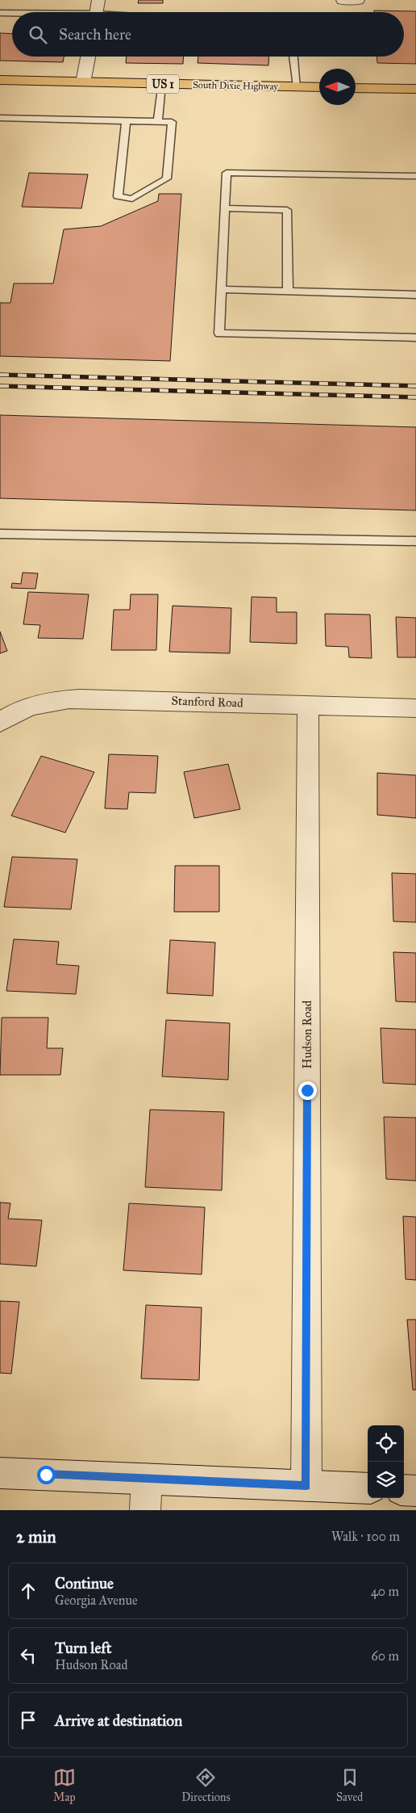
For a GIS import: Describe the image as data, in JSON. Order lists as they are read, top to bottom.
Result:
{
  "streets": {
    "main road": ["US 1", "South Dixie Highway"],
    "street": ["Stanford Road", "Hudson Road"]
  },
  "crossings": [
    ["Stanford Road", "Hudson Road"]
  ],
  "north": "left",
  "page": {
    "search": "Search here",
    "heading": ["2 min", "Walk · 100 m"],
    "list": [
      ["Continue", "Georgia Avenue", "40 m"],
      ["Turn left", "Hudson Road", "60 m"],
      "Arrive at destination"
    ],
    "nav": ["Map", "Directions", "Saved"]
  }
}
